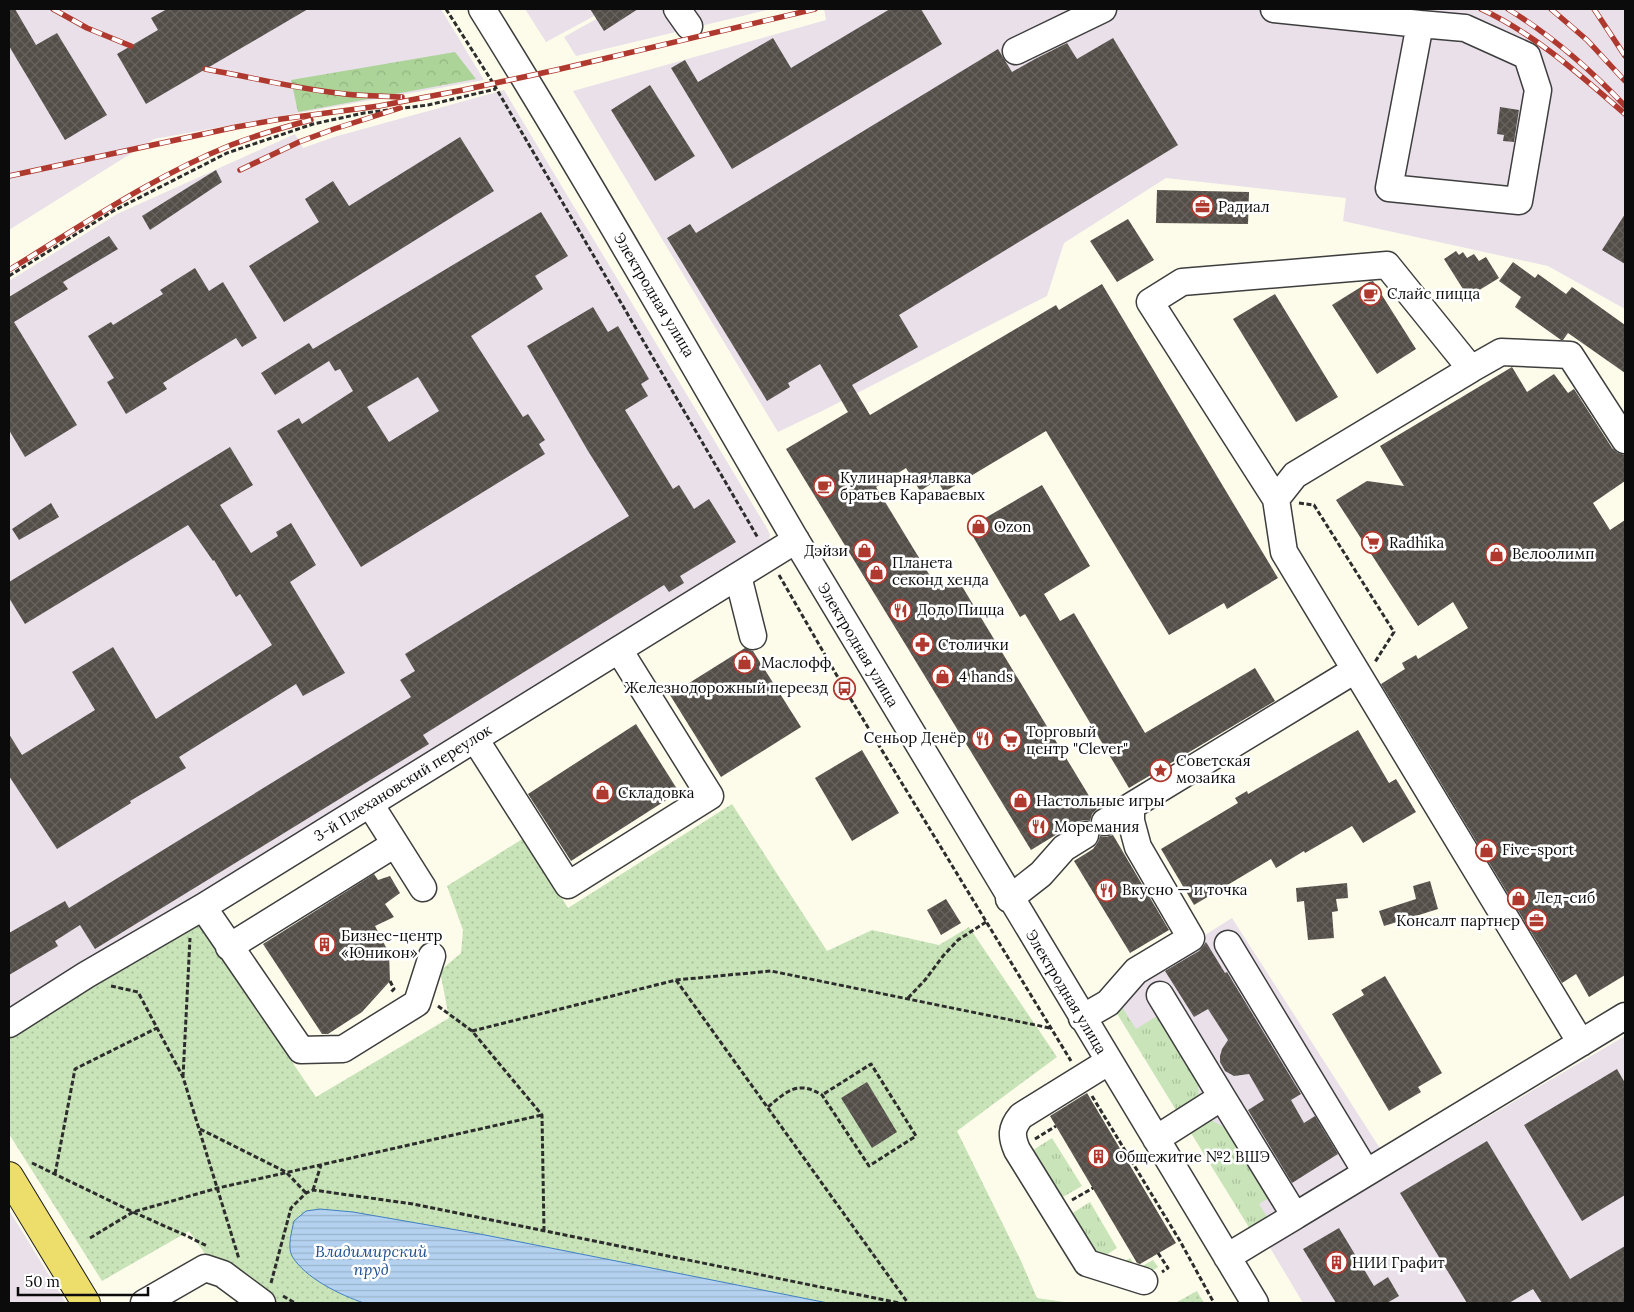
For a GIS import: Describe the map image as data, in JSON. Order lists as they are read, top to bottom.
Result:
{
  "streets": {
    "street": ["Электродная улица", "3-й Плехановский переулок"]
  },
  "crossings": [
    ["Электродная улица", "3-й Плехановский переулок"]
  ],
  "water": ["Владимирский пруд"],
  "places": {
    "office": ["Радиал", "Консалт партнер"],
    "cafe": ["Слайс пицца", "Кулинарная лавка братьев Караваевых"],
    "shop": [
      "Ozon",
      "Дэйзи",
      "Велоолимп",
      "Планета секонд хенда",
      "Маслофф",
      "4 hands",
      "Складовка",
      "Настольные игры",
      "Five-sport",
      "Лед-сиб"
    ],
    "supermarket": ["Radhika", "Торговый центр \"Clever\""],
    "restaurant": [
      "Додо Пицца",
      "Сеньор Денёр",
      "Моремания",
      "Вкусно — и точка"
    ],
    "pharmacy": ["Столички"],
    "bus stop": ["Железнодорожный переезд"],
    "place": ["Советская мозаика"],
    "building": ["Бизнес-центр «Юникон»", "Общежитие №2 ВШЭ", "НИИ Графит"]
  },
  "scale_bar": "50 m"
}
